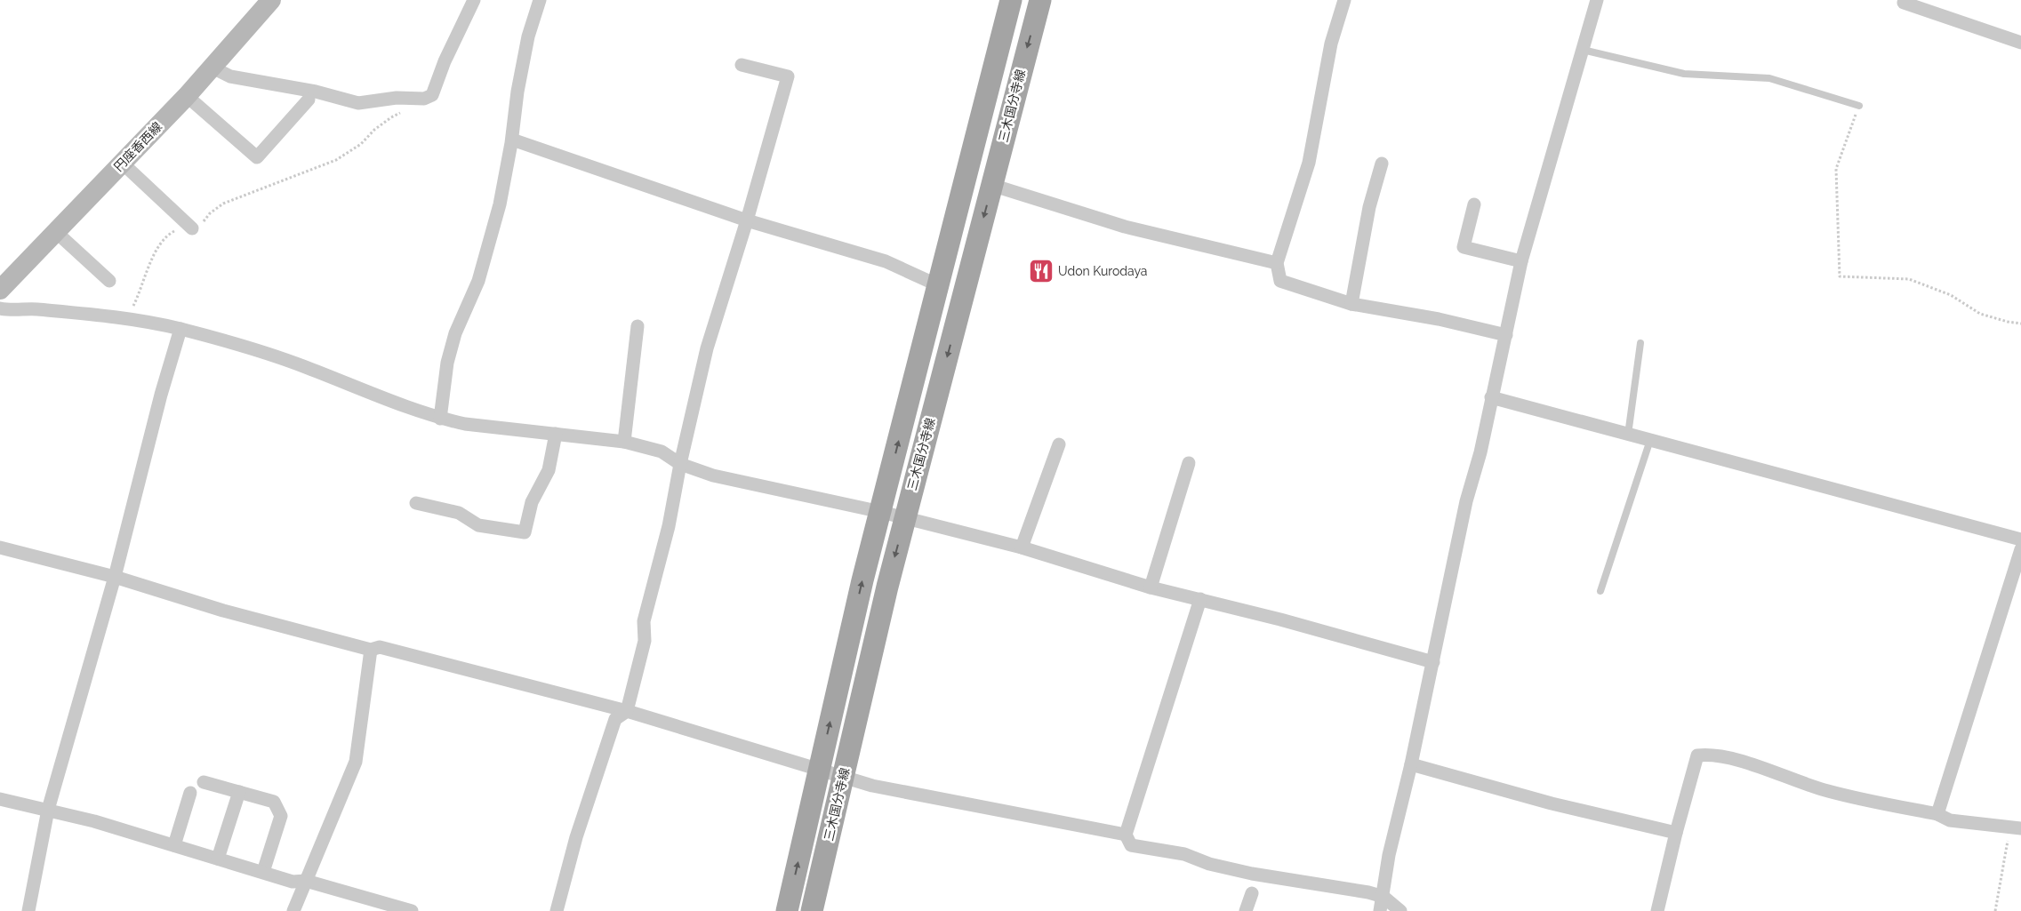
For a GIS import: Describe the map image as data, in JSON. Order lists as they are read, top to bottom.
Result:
{
  "streets": {
    "main road": ["三木国分寺線", "円座香西線"]
  },
  "places": {
    "restaurant": ["Udon Kurodaya"]
  }
}
